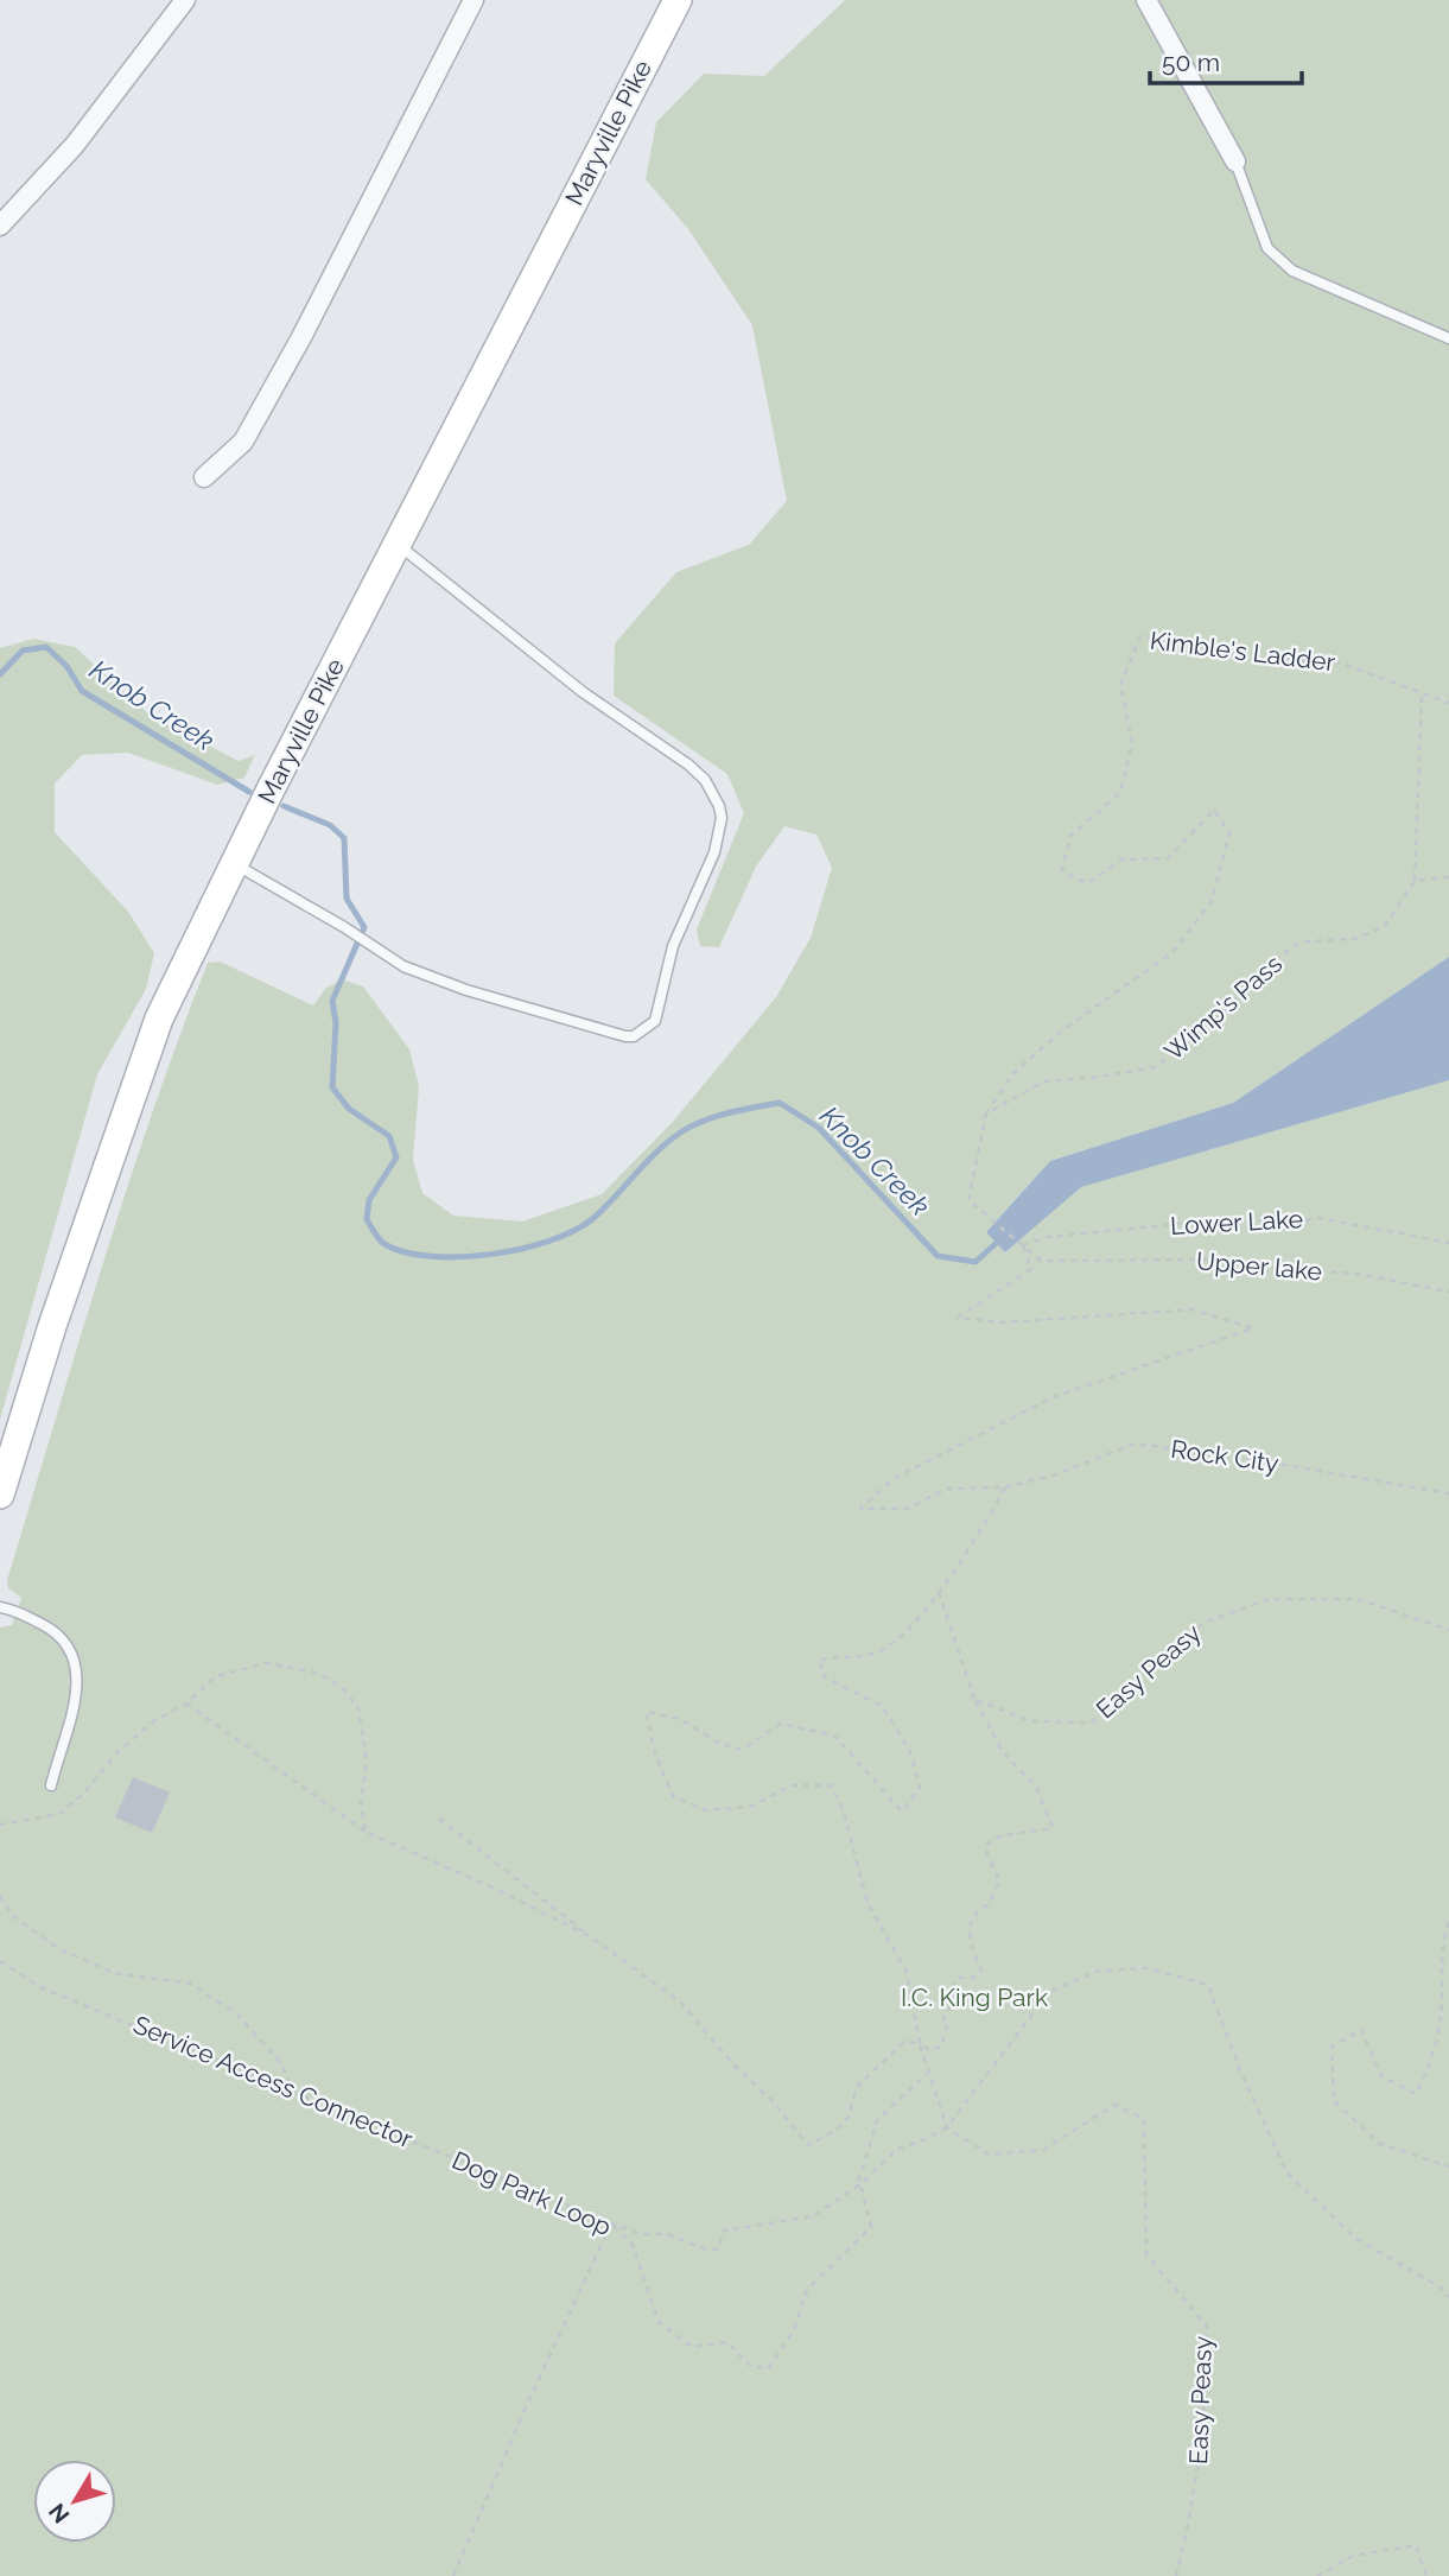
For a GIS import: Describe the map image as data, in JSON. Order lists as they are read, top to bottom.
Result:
{
  "streets": {
    "main road": ["Maryville Pike"],
    "path": [
      "Kimble's Ladder",
      "Wimp's Pass",
      "Lower Lake",
      "Upper lake",
      "Rock City",
      "Easy Peasy",
      "Service Access Connector",
      "Dog Park Loop"
    ]
  },
  "crossings": [
    ["Kimble's Ladder", "Wimp's Pass"],
    ["Lower Lake", "Upper lake"],
    ["Service Access Connector", "Dog Park Loop"]
  ],
  "water": ["Knob Creek"],
  "parks": ["I.C. King Park"],
  "scale_bar": "50 m",
  "north": "bottom left"
}
